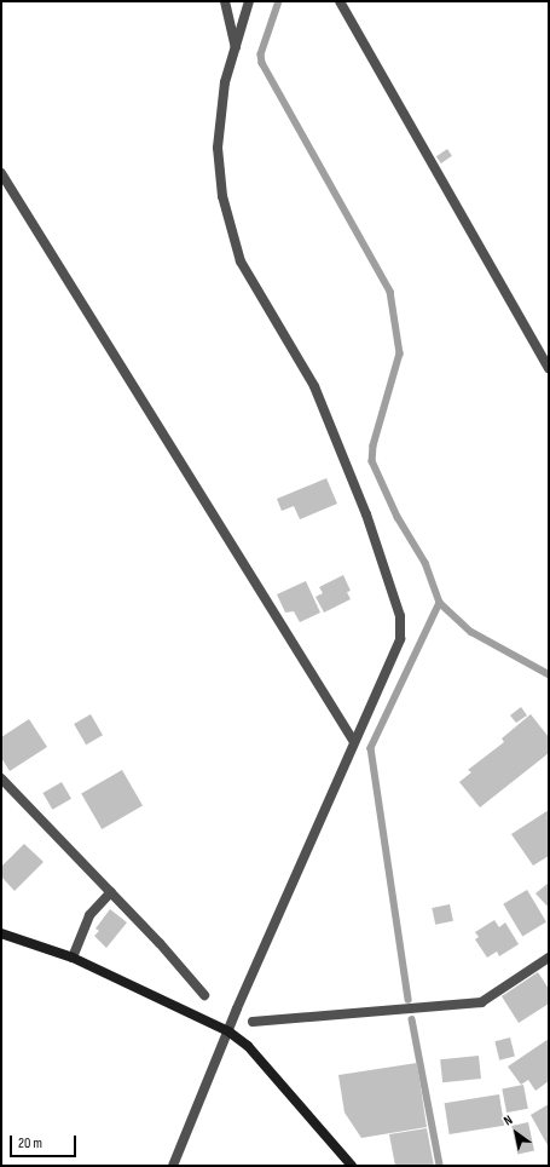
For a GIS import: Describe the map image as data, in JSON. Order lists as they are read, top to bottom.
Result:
{
  "scale_bar": "20 m",
  "north": "top left"
}
